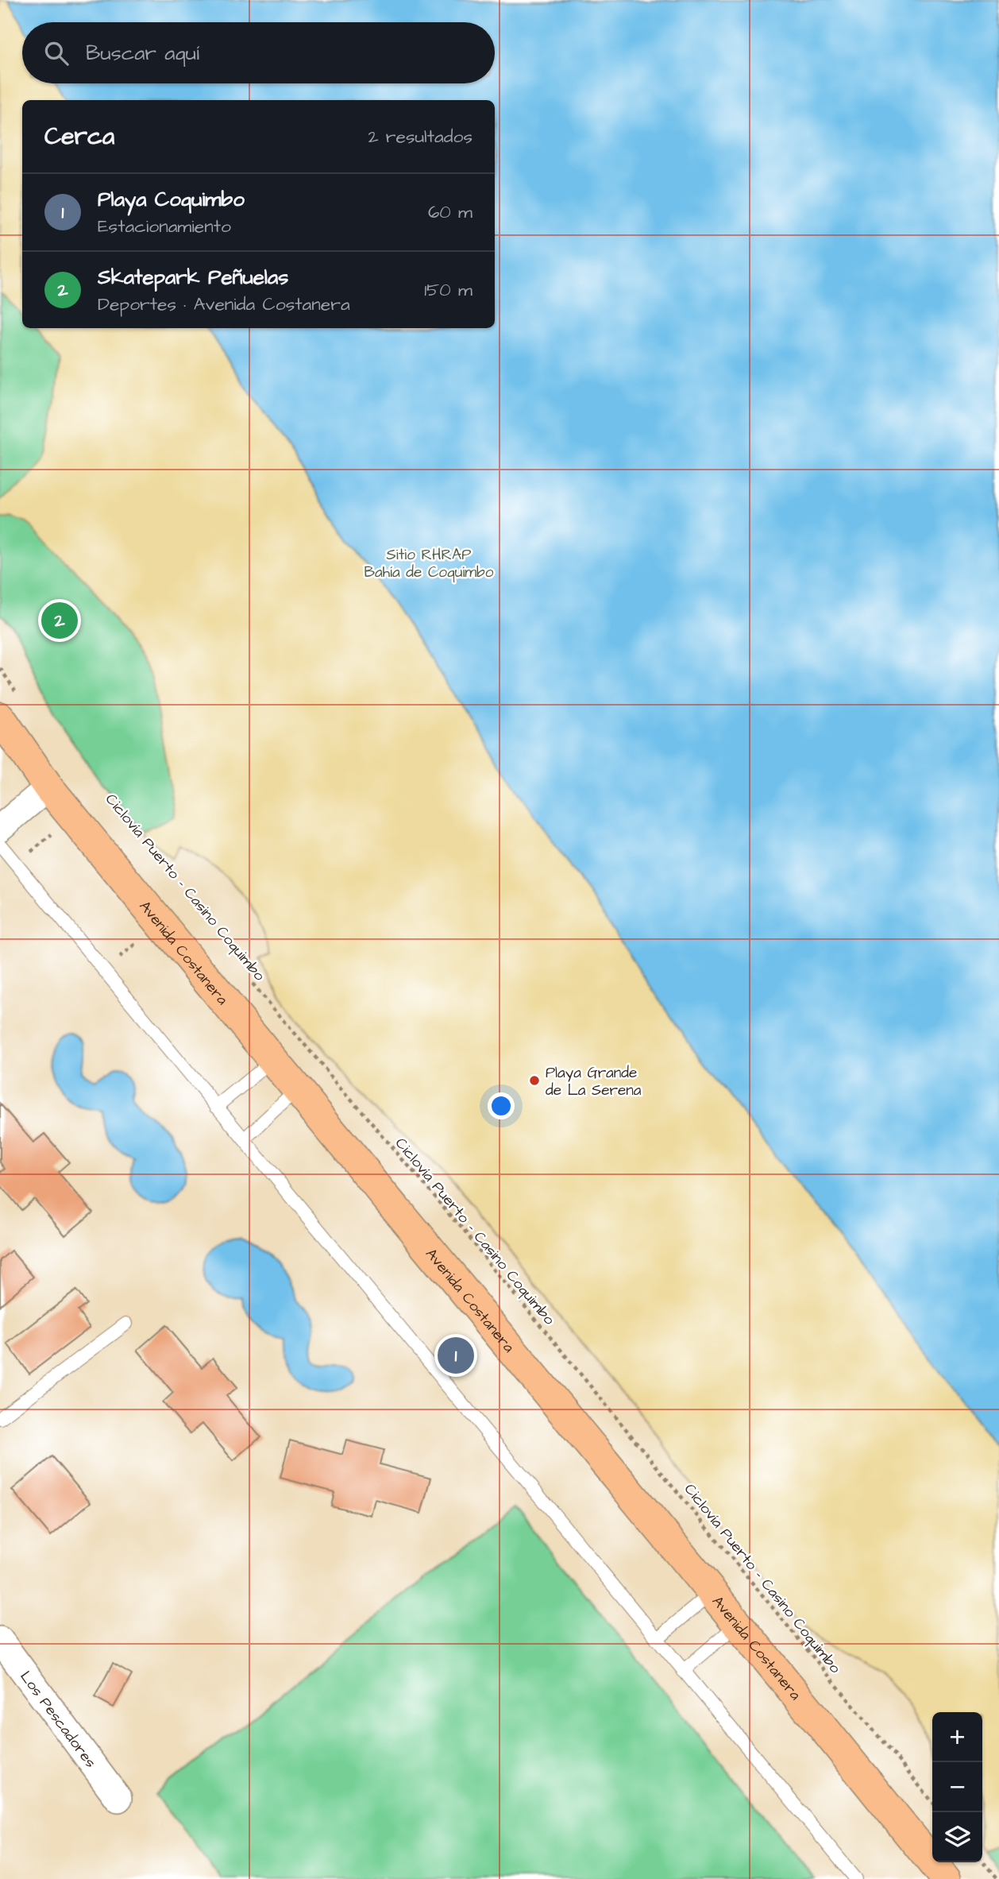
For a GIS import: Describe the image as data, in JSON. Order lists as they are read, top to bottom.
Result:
{
  "streets": {
    "main road": ["Avenida Costanera"],
    "street": ["Los Pescadores"],
    "path": ["Ciclovía Puerto - Casino Coquimbo"]
  },
  "parks": ["Sitio RHRAP Bahía de Coquimbo"],
  "places": ["Playa Grande de La Serena"],
  "page": {
    "search": "Buscar aquí",
    "heading": ["Cerca", "2 resultados"],
    "list": [
      {
        "mark": "1",
        "name": "Playa Coquimbo",
        "note": "Estacionamiento",
        "value": "60 m"
      },
      {
        "mark": "2",
        "name": "Skatepark Peñuelas",
        "note": "Deportes · Avenida Costanera",
        "value": "150 m"
      }
    ],
    "pins": ["2", "1"],
    "map_buttons": ["+", "−"]
  }
}
